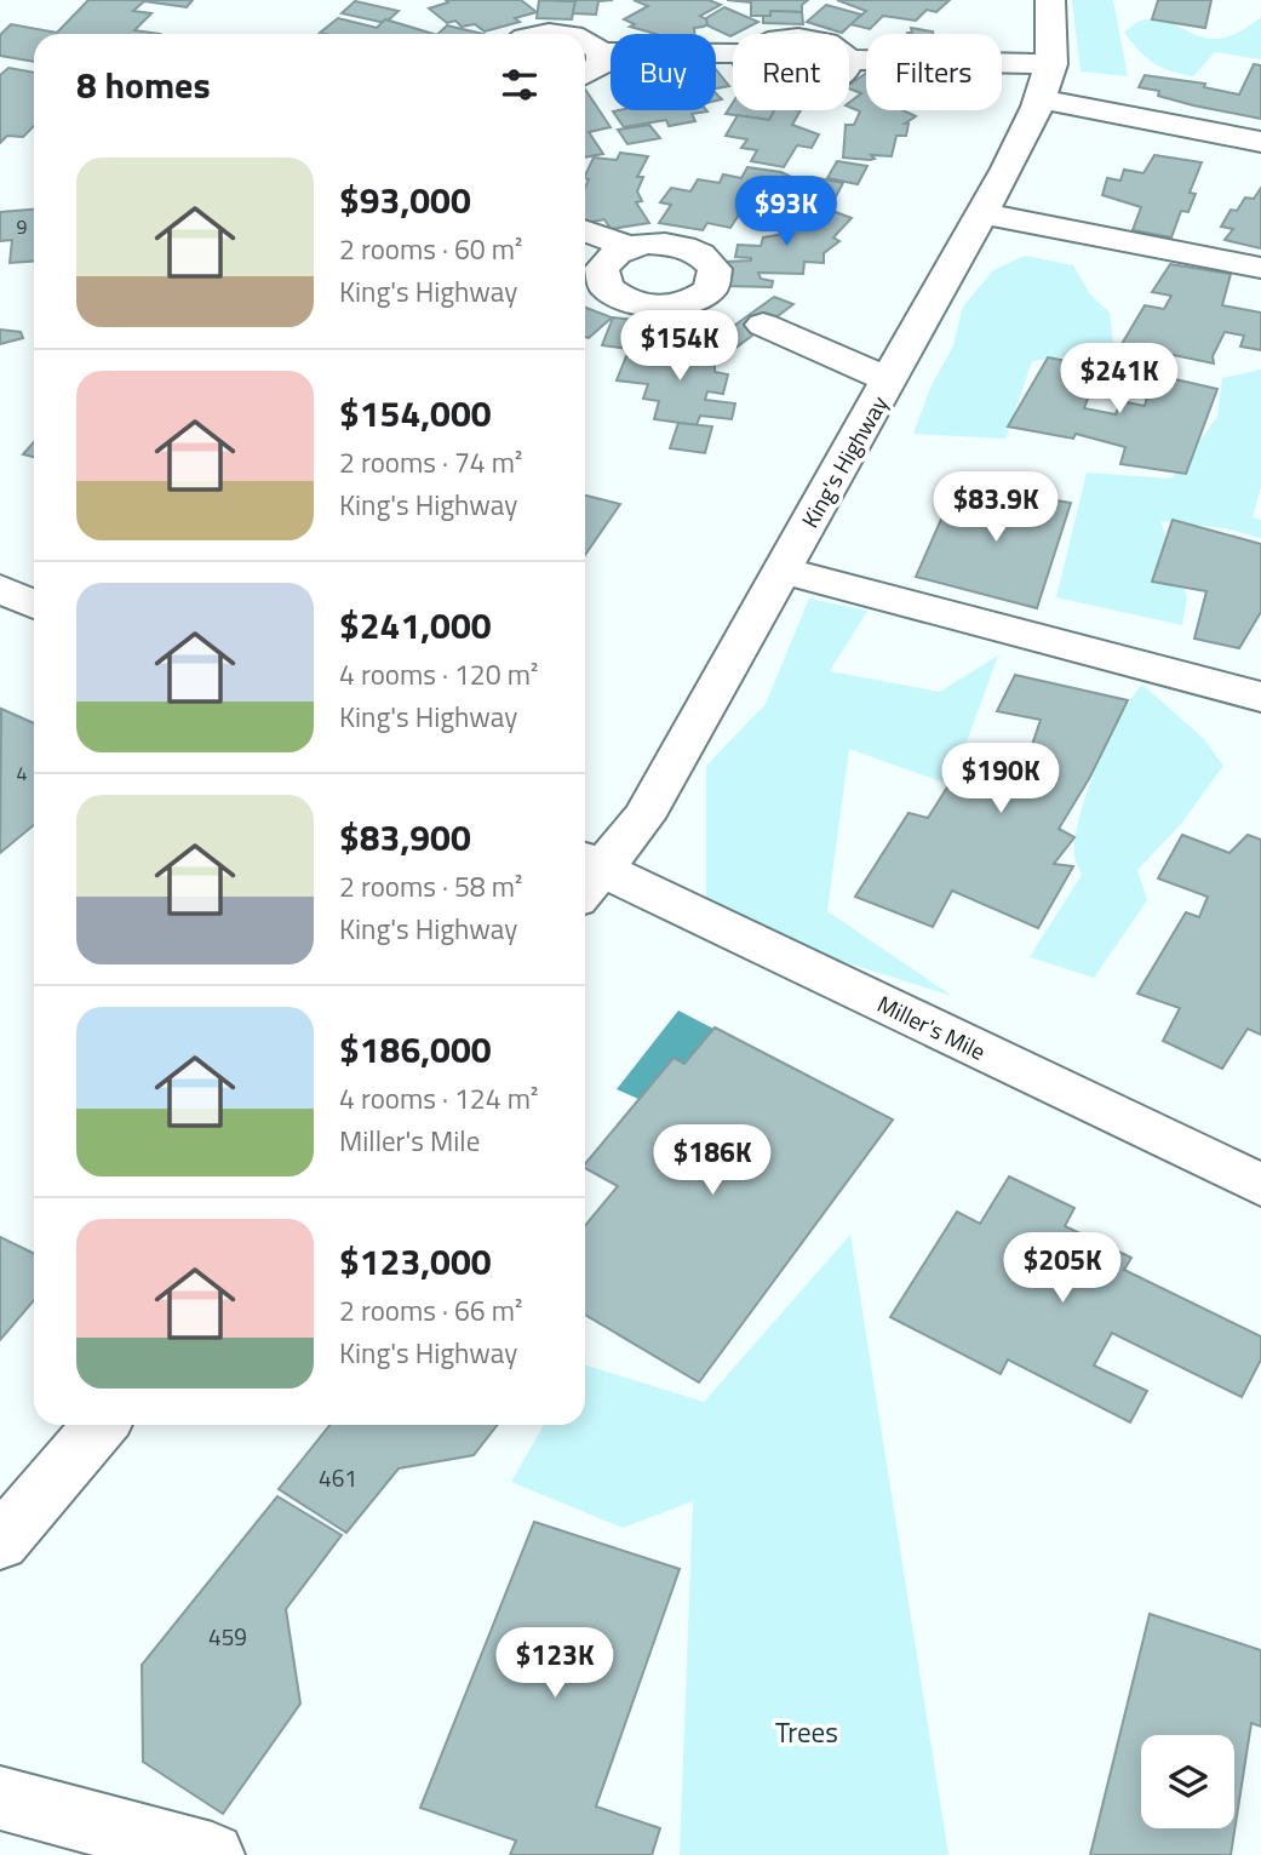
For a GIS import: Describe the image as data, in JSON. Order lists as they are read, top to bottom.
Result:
{
  "streets": {
    "street": ["King's Highway", "Miller's Mile"]
  },
  "crossings": [
    ["King's Highway", "Miller's Mile"]
  ],
  "parks": ["Trees"],
  "house_numbers": [
    "9",
    "4",
    "461",
    "459"
  ],
  "page": {
    "chip": ["Buy", "Rent", "Filters"],
    "heading": "8 homes",
    "list": [
      {
        "name": "$93,000",
        "note": "2 rooms · 60 m² · King's Highway"
      },
      {
        "name": "$154,000",
        "note": "2 rooms · 74 m² · King's Highway"
      },
      {
        "name": "$241,000",
        "note": "4 rooms · 120 m² · King's Highway"
      },
      {
        "name": "$83,900",
        "note": "2 rooms · 58 m² · King's Highway"
      },
      {
        "name": "$186,000",
        "note": "4 rooms · 124 m² · Miller's Mile"
      },
      {
        "name": "$123,000",
        "note": "2 rooms · 66 m² · King's Highway"
      }
    ],
    "price": [
      "$93K",
      "$154K",
      "$241K",
      "$83.9K",
      "$190K",
      "$186K",
      "$205K",
      "$123K"
    ]
  }
}
